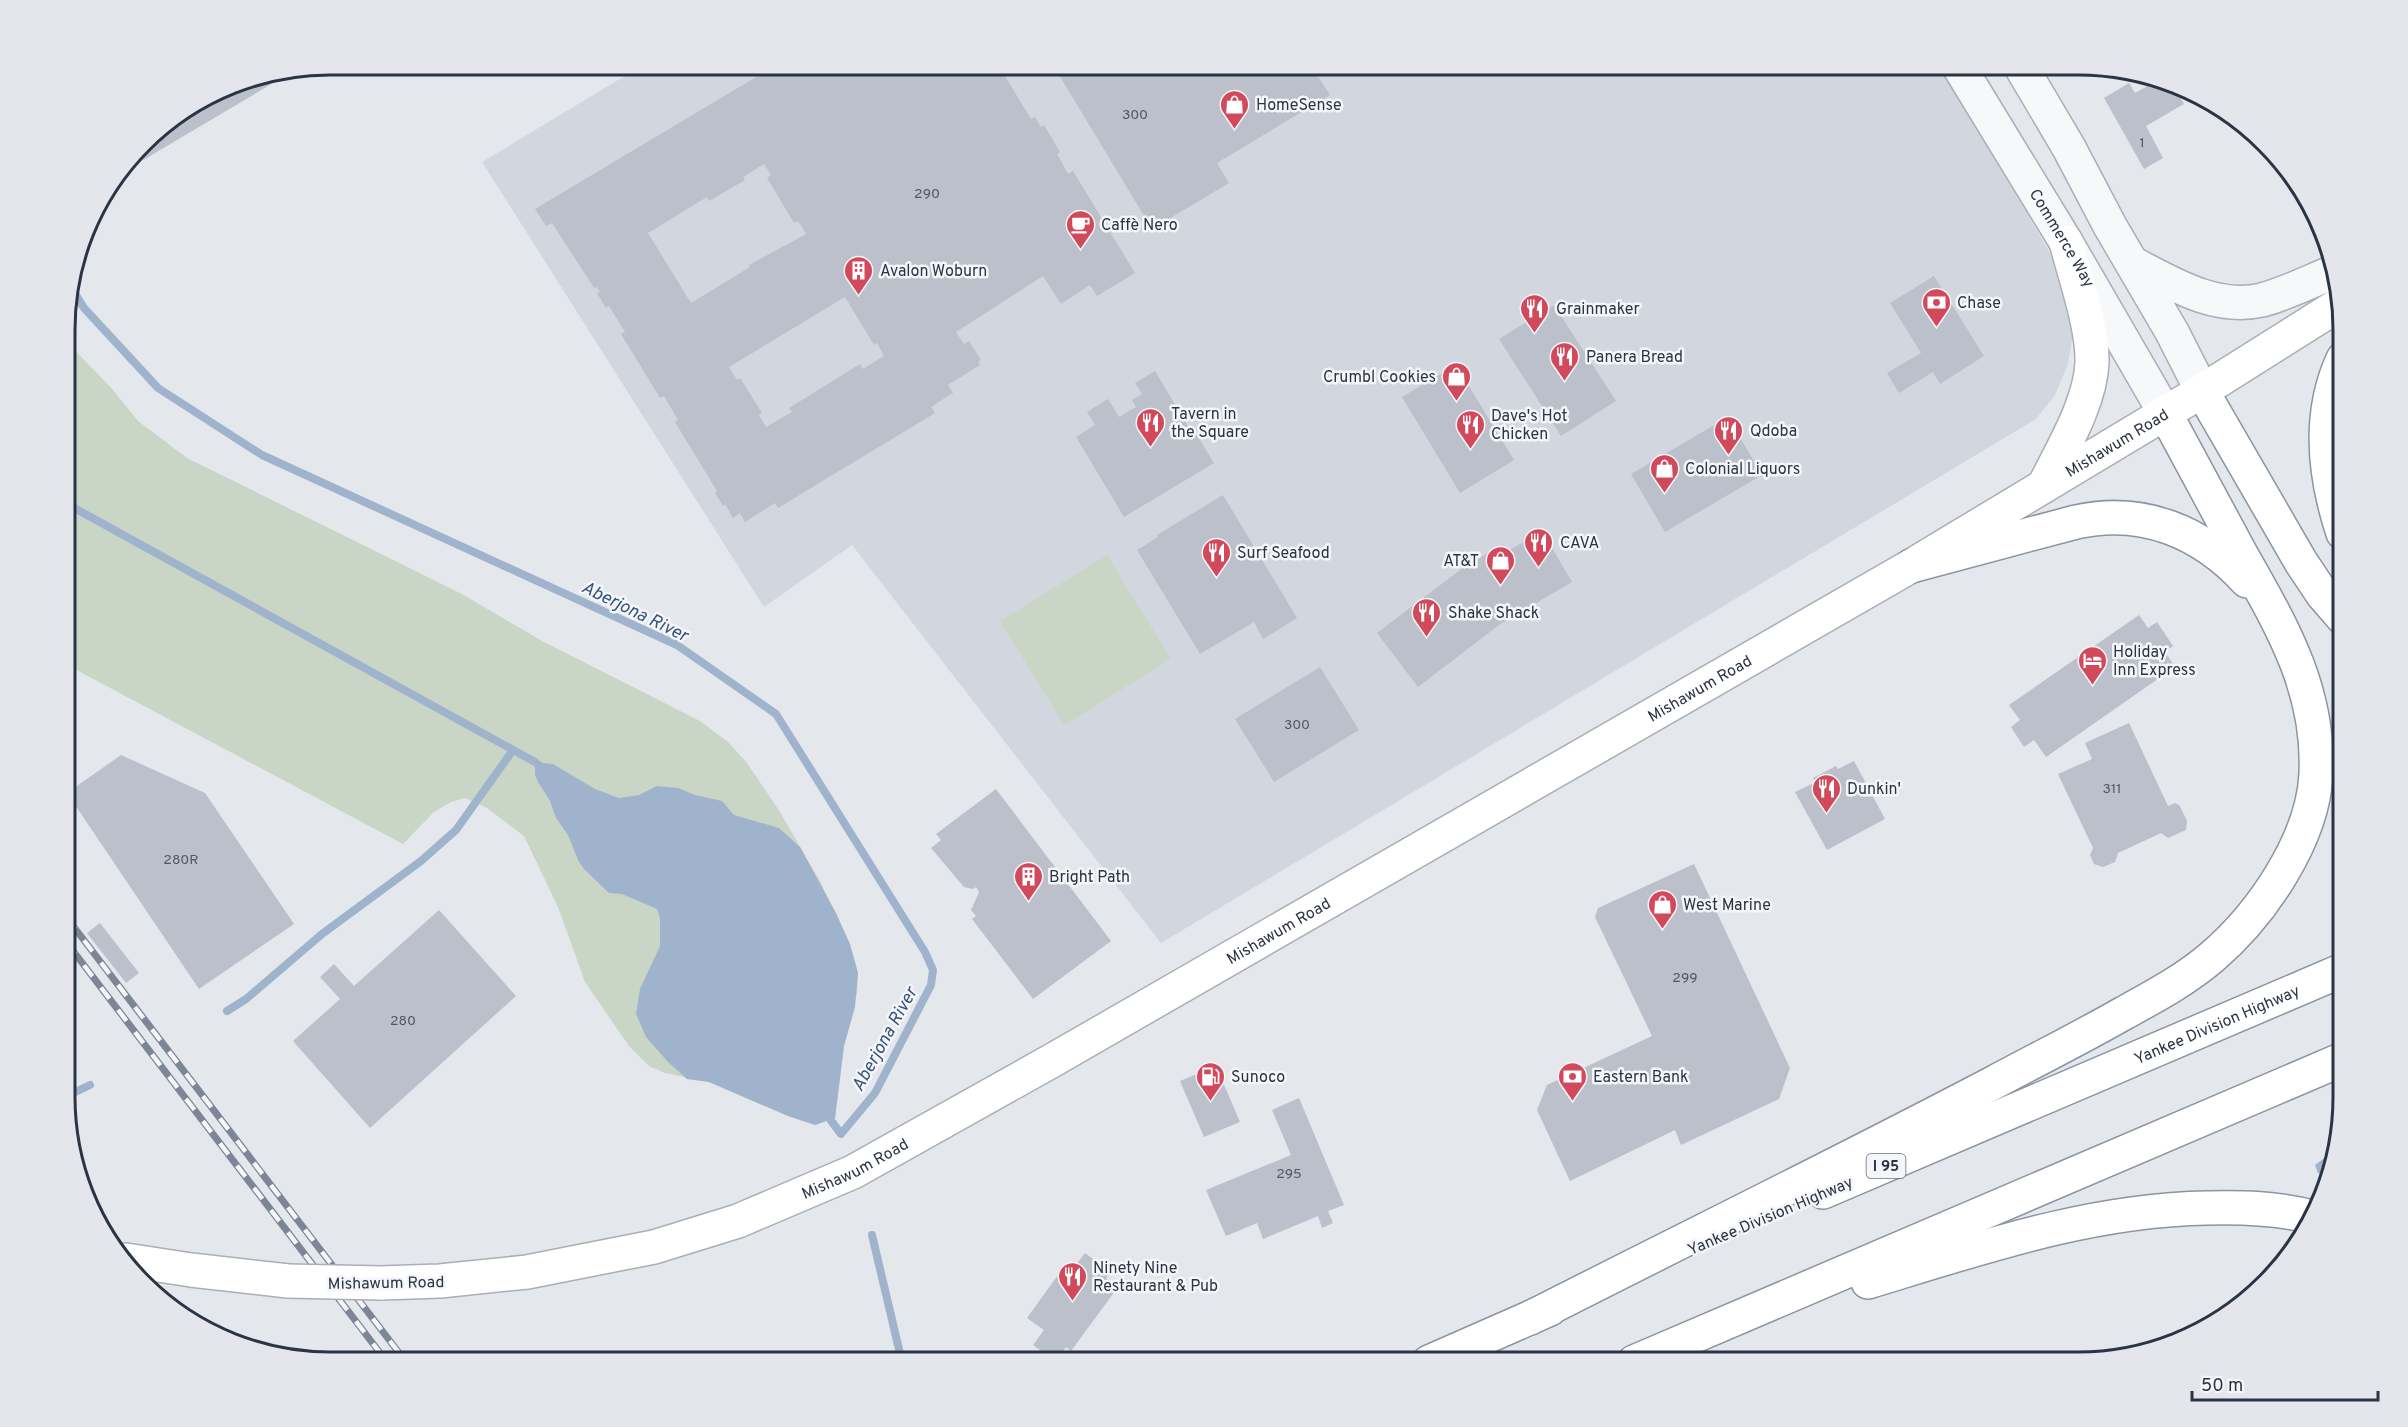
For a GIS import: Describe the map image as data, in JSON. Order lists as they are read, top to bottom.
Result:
{
  "streets": {
    "main road": ["Mishawum Road", "Yankee Division Highway", "I 95"],
    "street": ["Commerce Way"]
  },
  "crossings": [
    ["Commerce Way", "Mishawum Road"]
  ],
  "water": ["Aberjona River"],
  "places": {
    "shop": [
      "HomeSense",
      "Crumbl Cookies",
      "Colonial Liquors",
      "AT&T",
      "West Marine"
    ],
    "cafe": ["Caffè Nero"],
    "building": ["Avalon Woburn", "Bright Path"],
    "bank": ["Chase", "Eastern Bank"],
    "restaurant": [
      "Grainmaker",
      "Panera Bread",
      "Tavern in the Square",
      "Dave's Hot Chicken",
      "Qdoba",
      "CAVA",
      "Surf Seafood",
      "Shake Shack",
      "Dunkin'",
      "Ninety Nine Restaurant & Pub"
    ],
    "hotel": ["Holiday Inn Express"],
    "fuel station": ["Sunoco"]
  },
  "house_numbers": [
    "300",
    "1",
    "290",
    "300",
    "311",
    "280R",
    "299",
    "280",
    "295"
  ],
  "scale_bar": "50 m"
}
